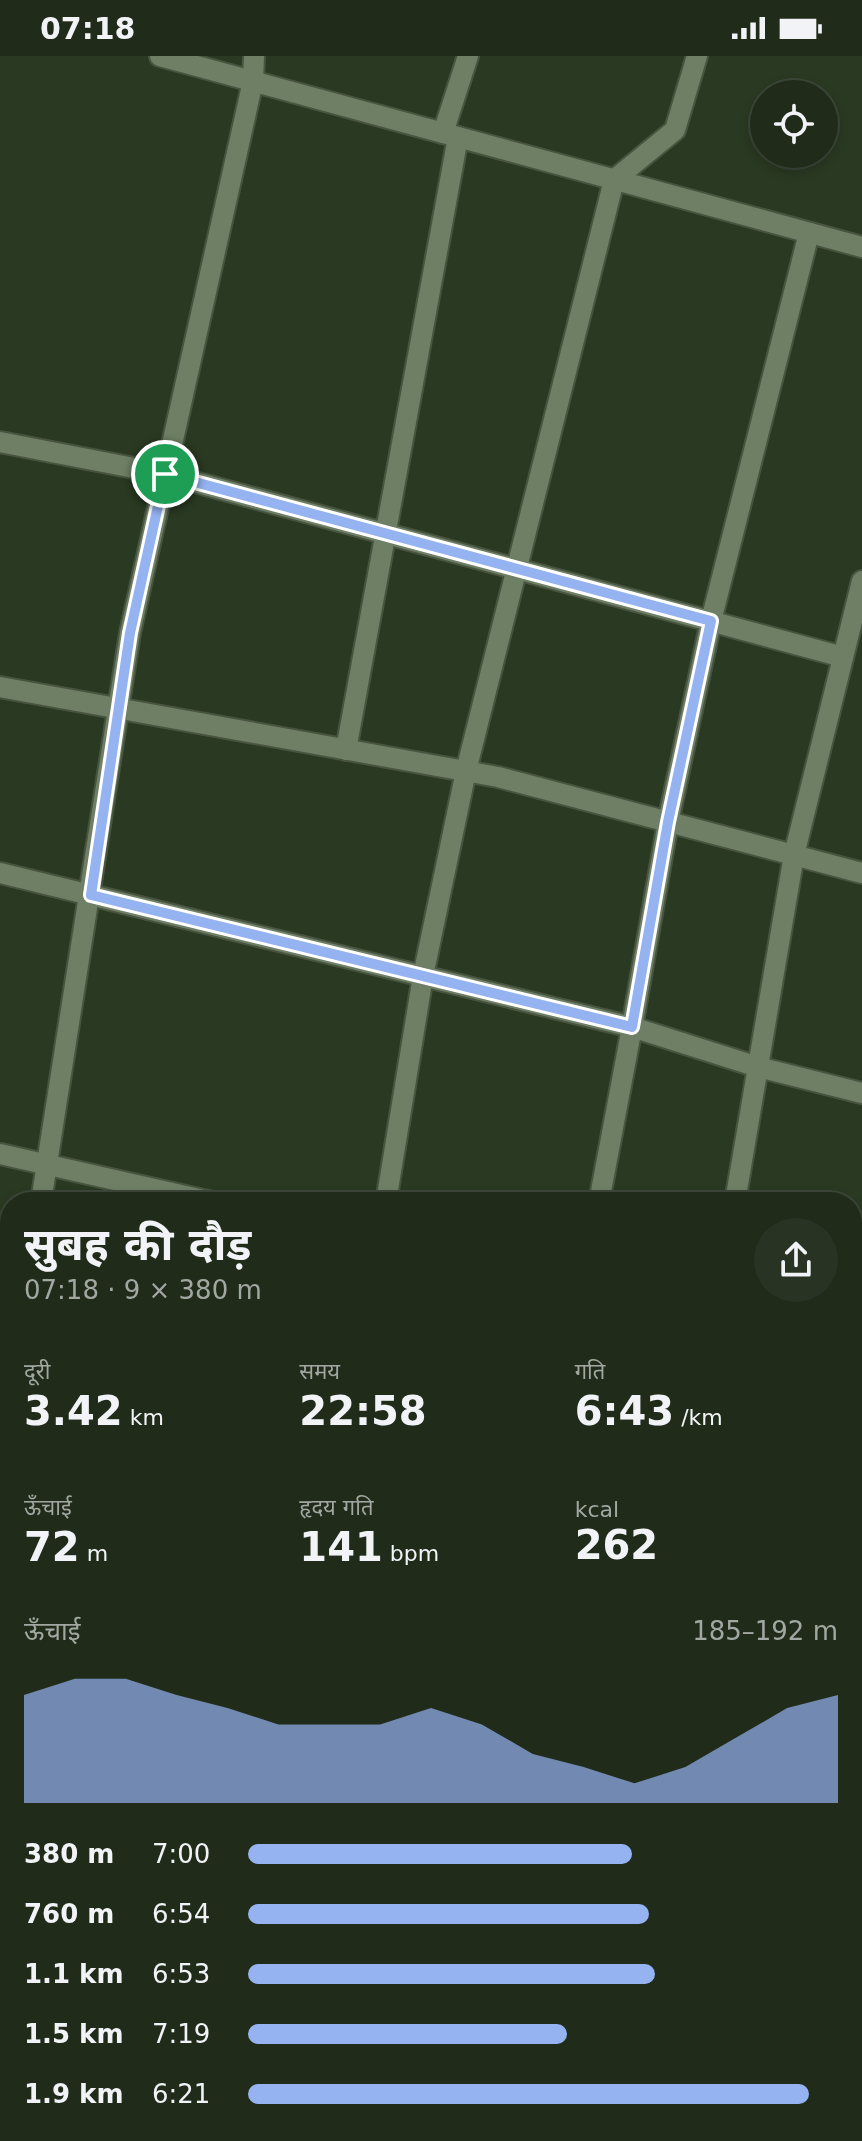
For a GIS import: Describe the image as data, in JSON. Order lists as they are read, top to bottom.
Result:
{
  "page": {
    "status": "07:18",
    "heading": ["सुबह की दौड़", "07:18 · 9 × 380 m"],
    "stats": [
      ["दूरी", "3.42 km"],
      ["समय", "22:58"],
      ["गति", "6:43 /km"],
      ["ऊँचाई", "72 m"],
      ["हृदय गति", "141 bpm"],
      ["kcal", "262"]
    ],
    "chart": ["ऊँचाई", "185–192 m"],
    "list": [
      {
        "name": "380 m",
        "note": "7:00"
      },
      {
        "name": "760 m",
        "note": "6:54"
      },
      {
        "name": "1.1 km",
        "note": "6:53"
      },
      {
        "name": "1.5 km",
        "note": "7:19"
      },
      {
        "name": "1.9 km",
        "note": "6:21"
      }
    ]
  }
}
